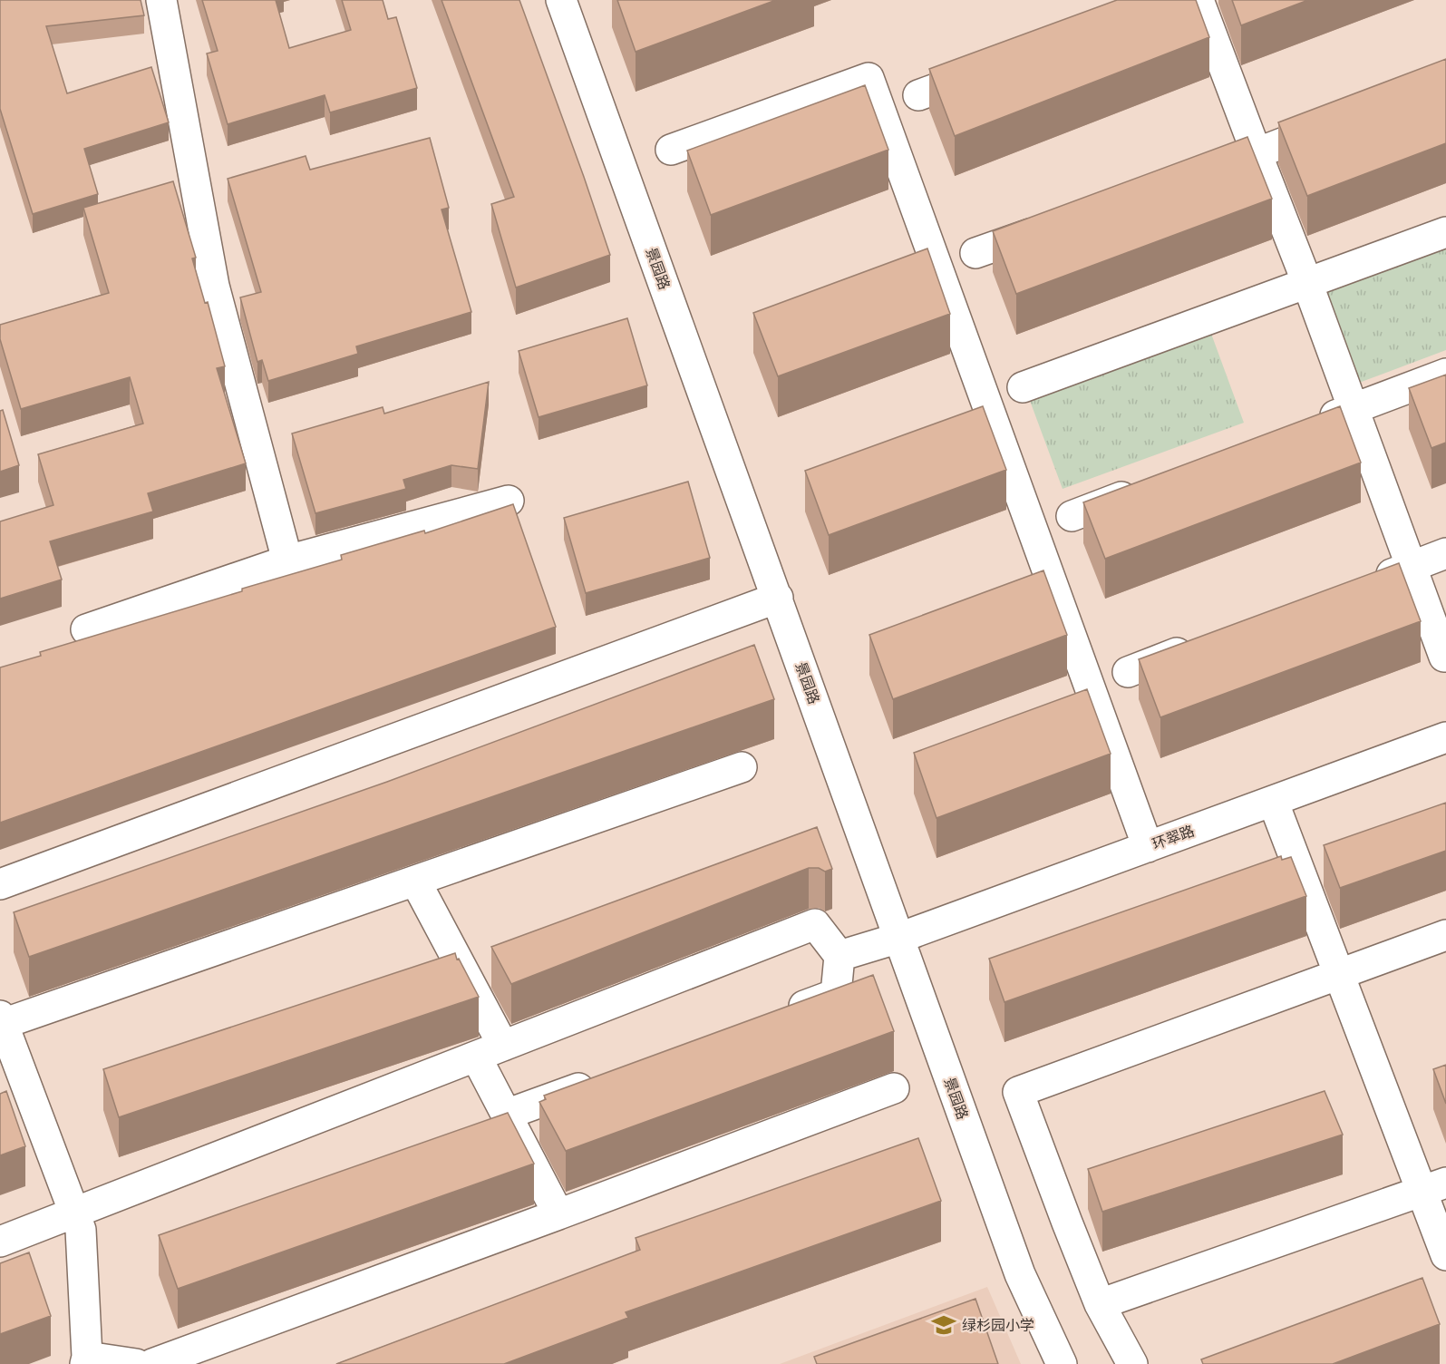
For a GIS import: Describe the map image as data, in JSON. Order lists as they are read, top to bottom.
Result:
{
  "streets": {
    "street": ["景园路", "环翠路"]
  },
  "crossings": [
    ["景园路", "环翠路"]
  ],
  "places": {
    "school or university": ["绿杉园小学"]
  }
}
